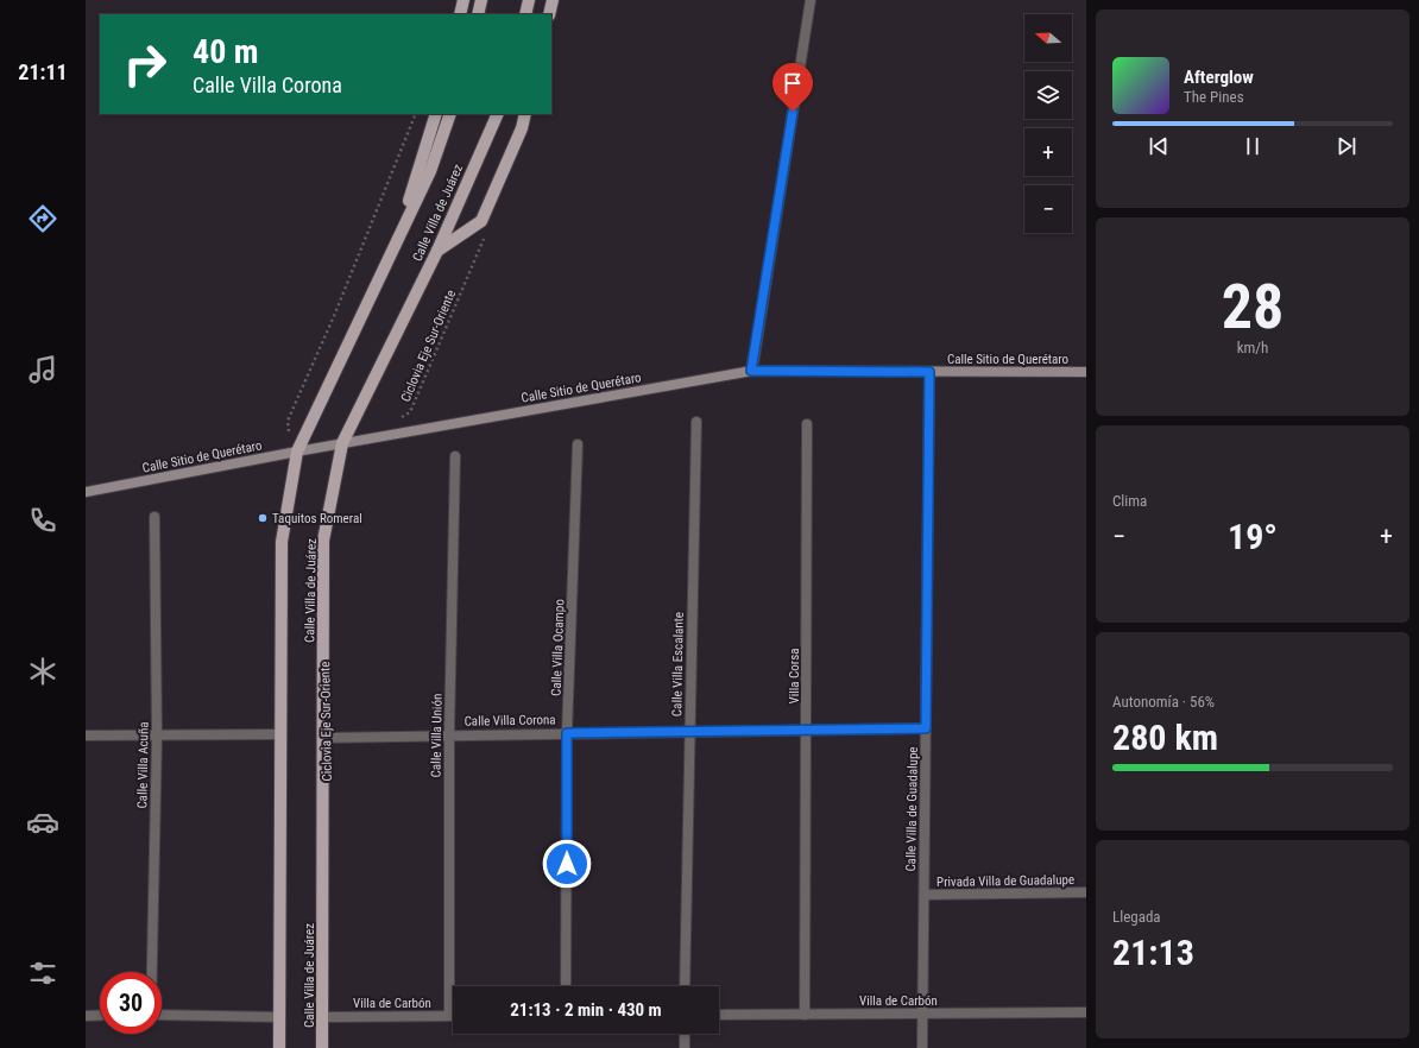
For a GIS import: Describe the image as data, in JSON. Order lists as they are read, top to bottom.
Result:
{
  "streets": {
    "main road": ["Calle Villa de Juárez"],
    "street": [
      "Calle Sitio de Querétaro",
      "Calle Villa Ocampo",
      "Calle Villa Escalante",
      "Villa Corsa",
      "Calle Villa Corona",
      "Calle Villa Unión",
      "Calle Villa Acuña",
      "Calle Villa de Guadalupe",
      "Privada Villa de Guadalupe",
      "Villa de Carbón"
    ],
    "path": ["Ciclovia Eje Sur-Oriente"]
  },
  "crossings": [
    ["Calle Villa de Juárez", "Calle Sitio de Querétaro"],
    ["Calle Villa de Juárez", "Calle Villa Corona"],
    ["Calle Villa de Juárez", "Villa de Carbón"],
    ["Calle Sitio de Querétaro", "Calle Villa de Guadalupe"],
    ["Calle Villa Ocampo", "Calle Villa Corona"],
    ["Calle Villa Escalante", "Calle Villa Corona"],
    ["Villa Corsa", "Calle Villa Corona"],
    ["Villa Corsa", "Villa de Carbón"],
    ["Calle Villa Corona", "Calle Villa Unión"],
    ["Calle Villa Corona", "Calle Villa de Guadalupe"],
    ["Calle Villa Unión", "Villa de Carbón"],
    ["Calle Villa de Guadalupe", "Privada Villa de Guadalupe"],
    ["Calle Villa de Guadalupe", "Villa de Carbón"]
  ],
  "places": ["Taquitos Romeral"],
  "north": "left",
  "page": {
    "tabs": "21:11",
    "map_buttons": ["+", "−"],
    "turn": ["40 m", "Calle Villa Corona"],
    "song": ["Afterglow", "The Pines"],
    "tile": [
      ["28", "km/h"],
      "Clima",
      ["Autonomía · 56%", "280 km"],
      ["Llegada", "21:13"]
    ],
    "heat": ["−", "19°", "+"],
    "limit": "30",
    "trip": "21:13 · 2 min · 430 m"
  }
}
